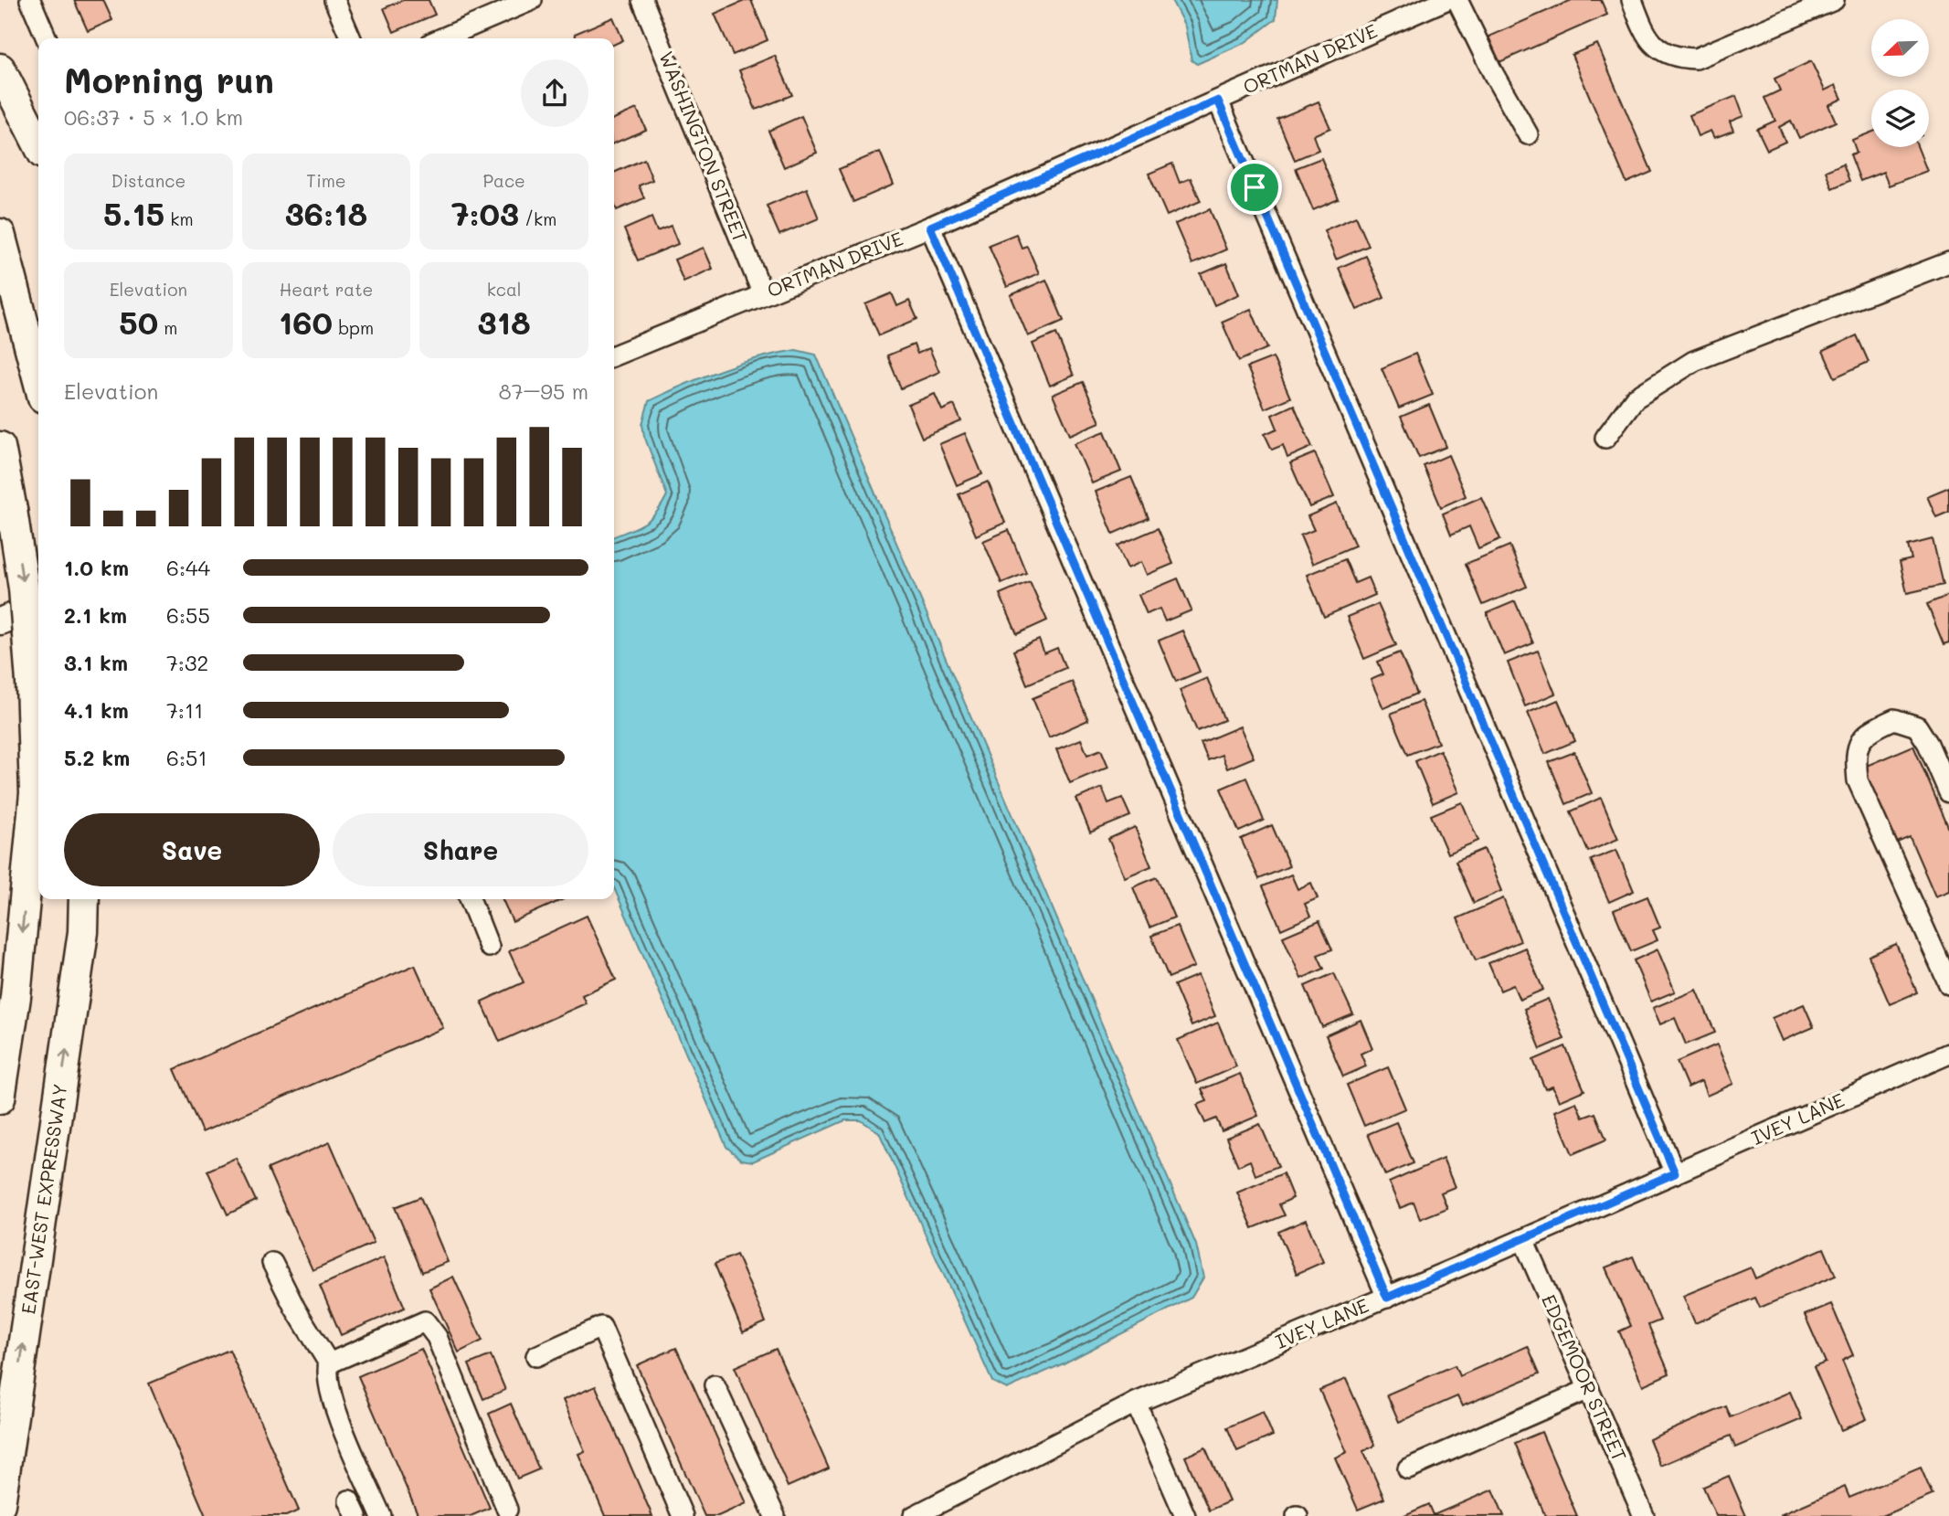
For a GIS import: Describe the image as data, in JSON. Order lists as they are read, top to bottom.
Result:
{
  "streets": {
    "highway": ["EAST-WEST EXPRESSWAY"],
    "street": [
      "ORTMAN DRIVE",
      "WASHINGTON STREET",
      "IVEY LANE",
      "EDGEMOOR STREET"
    ]
  },
  "crossings": [
    ["ORTMAN DRIVE", "WASHINGTON STREET"],
    ["IVEY LANE", "EDGEMOOR STREET"]
  ],
  "north": "bottom left",
  "page": {
    "heading": ["Morning run", "06:37 · 5 × 1.0 km"],
    "stats": [
      ["Distance", "5.15 km"],
      ["Time", "36:18"],
      ["Pace", "7:03 /km"],
      ["Elevation", "50 m"],
      ["Heart rate", "160 bpm"],
      ["kcal", "318"]
    ],
    "chart": ["Elevation", "87–95 m"],
    "list": [
      {
        "name": "1.0 km",
        "note": "6:44"
      },
      {
        "name": "2.1 km",
        "note": "6:55"
      },
      {
        "name": "3.1 km",
        "note": "7:32"
      },
      {
        "name": "4.1 km",
        "note": "7:11"
      },
      {
        "name": "5.2 km",
        "note": "6:51"
      }
    ],
    "buttons": ["Save", "Share"]
  }
}
